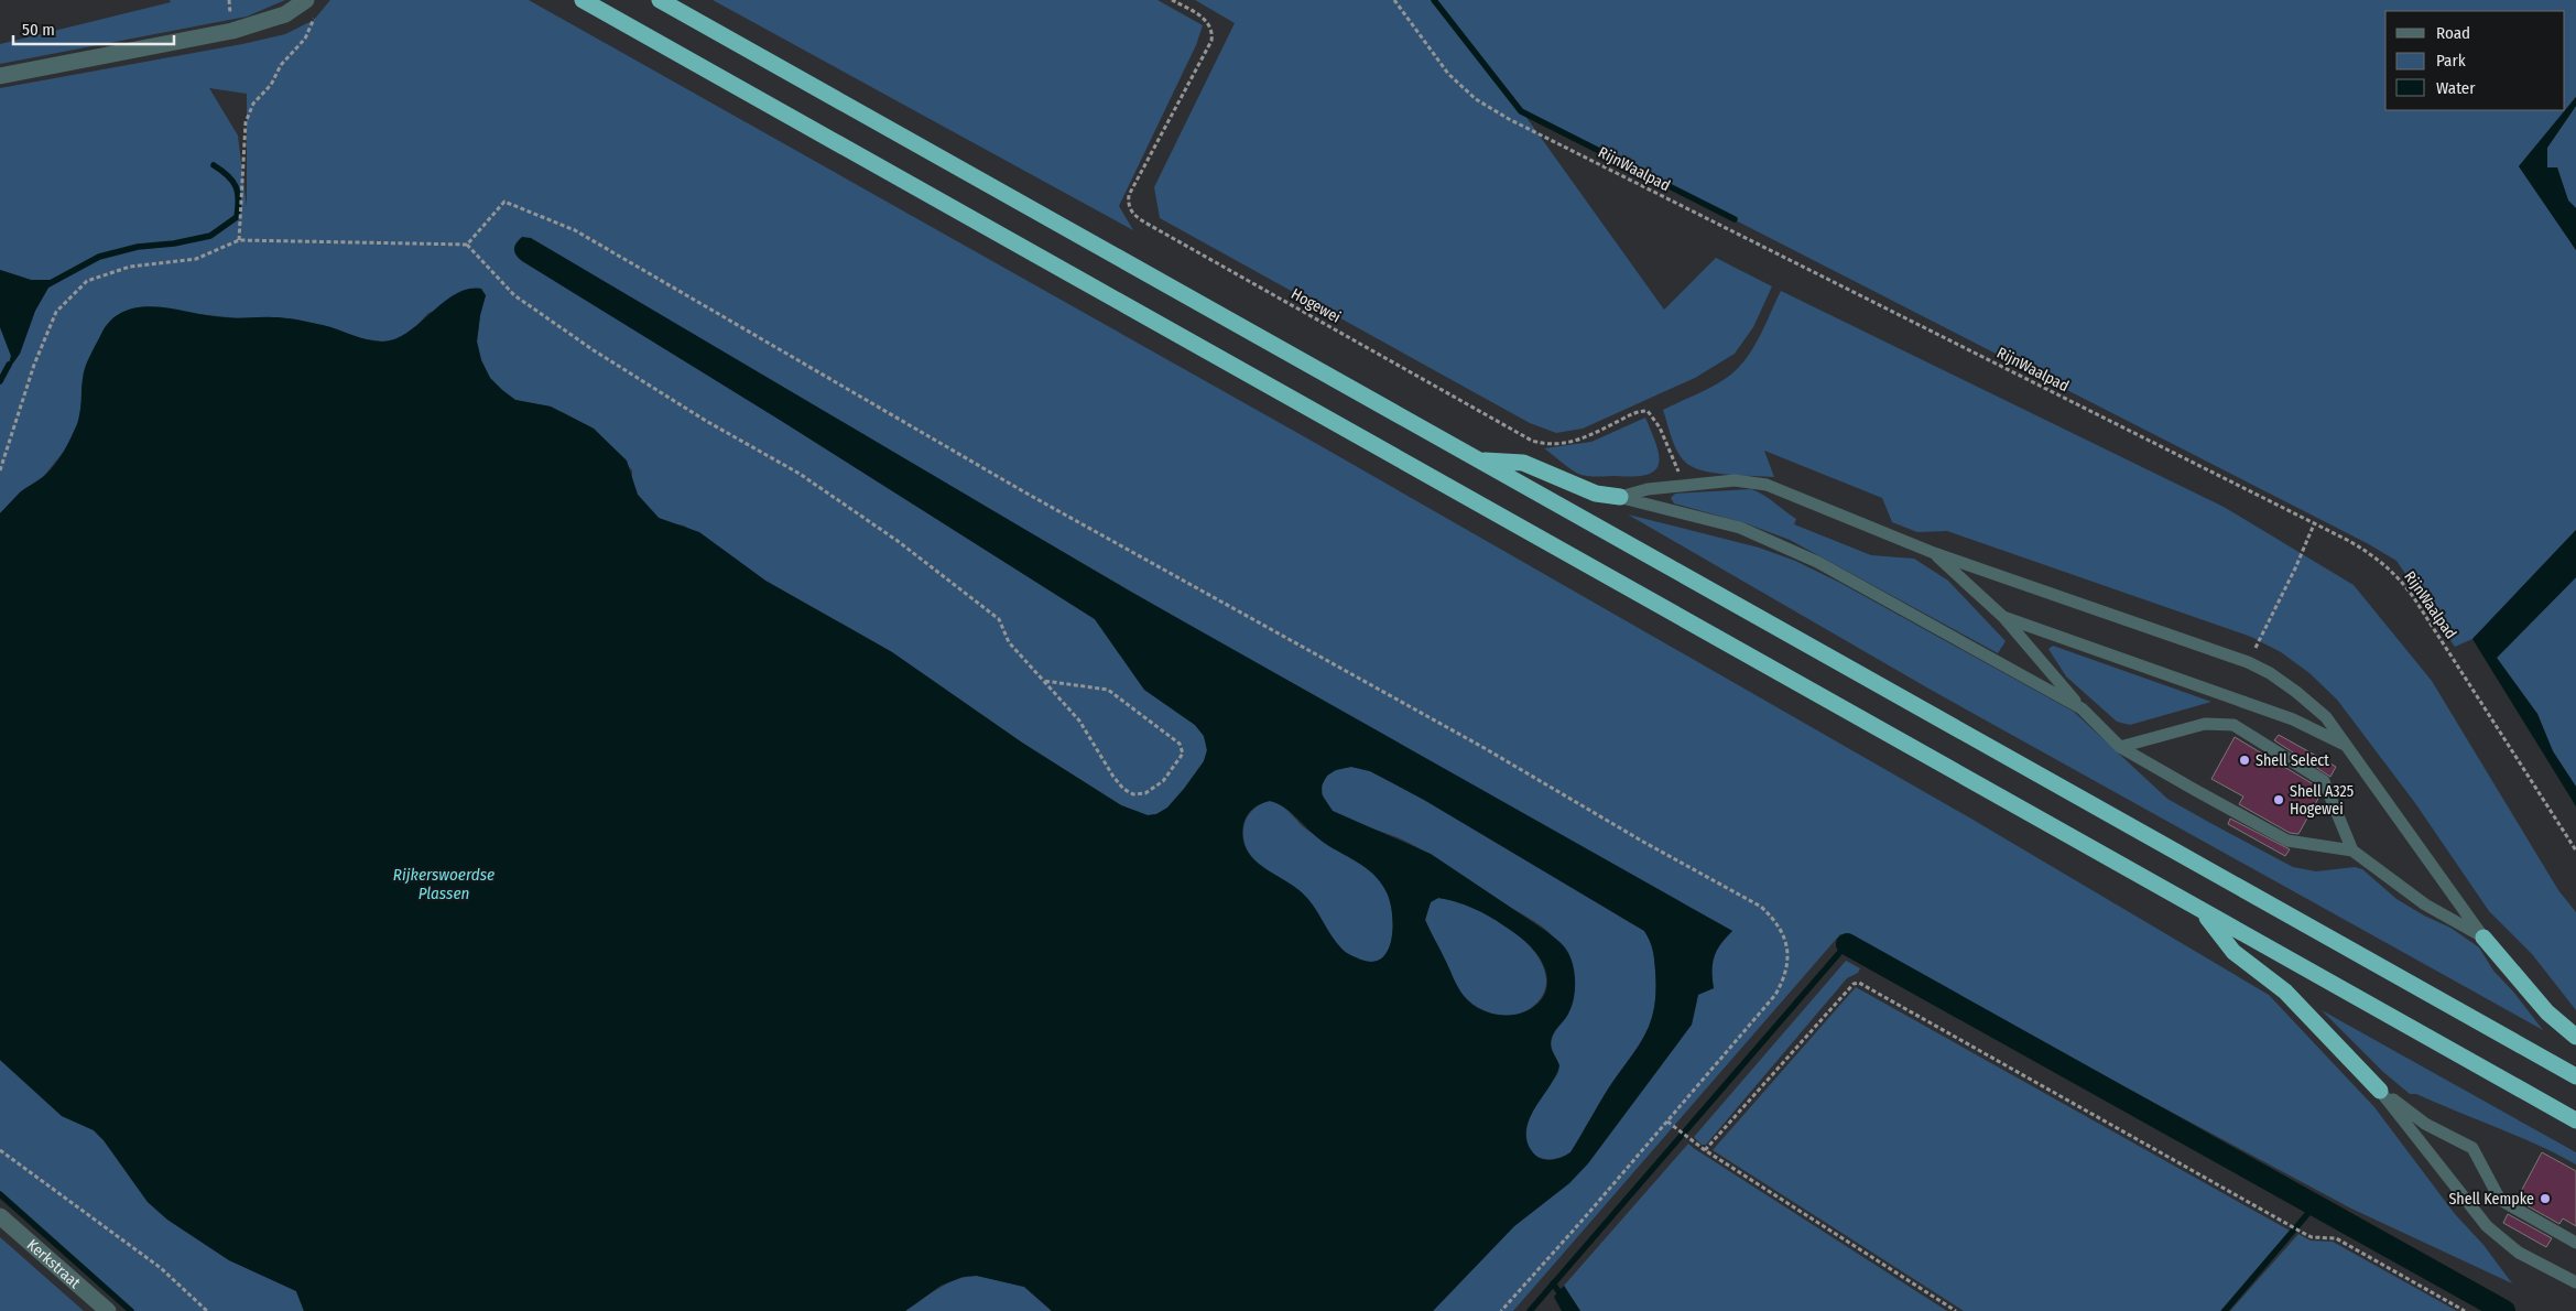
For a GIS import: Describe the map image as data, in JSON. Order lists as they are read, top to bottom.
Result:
{
  "streets": {
    "street": ["Kerkstraat"],
    "path": ["RijnWaalpad", "Hogewei"]
  },
  "water": ["Rijkerswoerdse Plassen"],
  "places": ["Shell Select", "Shell A325 Hogewei", "Shell Kempke"],
  "legend": ["Road", "Park", "Water"],
  "scale_bar": "50 m"
}
